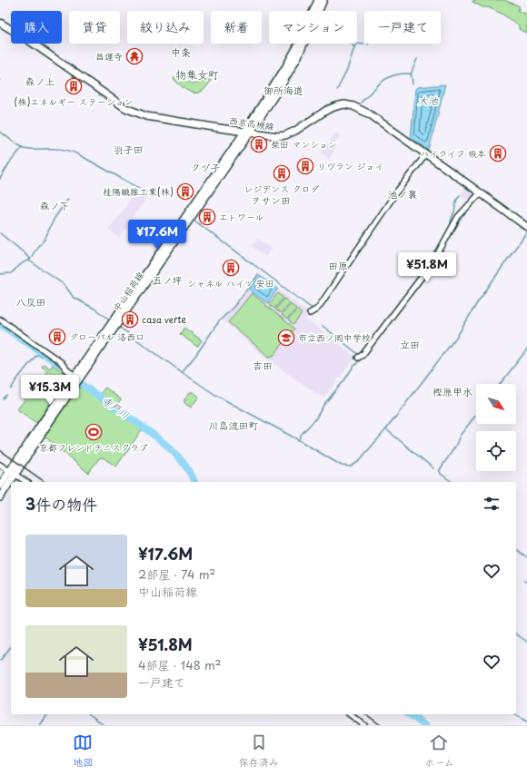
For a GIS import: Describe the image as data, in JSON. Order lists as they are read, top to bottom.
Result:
{
  "streets": {
    "main road": ["西京高槻線", "中山稲荷線"]
  },
  "crossings": [
    ["西京高槻線", "中山稲荷線"]
  ],
  "districts": [
    "中条",
    "物集女町",
    "森ノ上",
    "御所海道",
    "羽子田",
    "クヅ子",
    "池ノ裏",
    "ヲサン田",
    "森ノ下",
    "田原",
    "五ノ坪",
    "八反田",
    "立田",
    "吉田",
    "樫原甲水",
    "川島流田町"
  ],
  "water": ["大池", "寺戸川"],
  "places": {
    "temple": ["昌運寺"],
    "building": [
      "(株)エネルギー ステーション",
      "柴田 マンション",
      "ハイライフ 坂本",
      "リヴラン ジョイ",
      "レジデンス クロダ",
      "桂陽繊維工業(株)",
      "エトワール",
      "シャネル ハイツ 安田",
      "casa verte",
      "グローバル 洛西口"
    ],
    "school or university": ["市立西ノ岡中学校"],
    "sports": ["京都フレンドテニスクラブ"]
  },
  "north": "bottom right",
  "page": {
    "chip": [
      "購入",
      "賃貸",
      "絞り込み",
      "新着",
      "マンション",
      "一戸建て"
    ],
    "price": ["¥17.6M", "¥51.8M", "¥15.3M"],
    "heading": "3件の物件",
    "list": [
      {
        "name": "¥17.6M",
        "note": "2部屋 · 74 m² · 中山稲荷線"
      },
      {
        "name": "¥51.8M",
        "note": "4部屋 · 148 m² · 一戸建て"
      }
    ],
    "tabs": ["地図", "保存済み", "ホーム"]
  }
}
